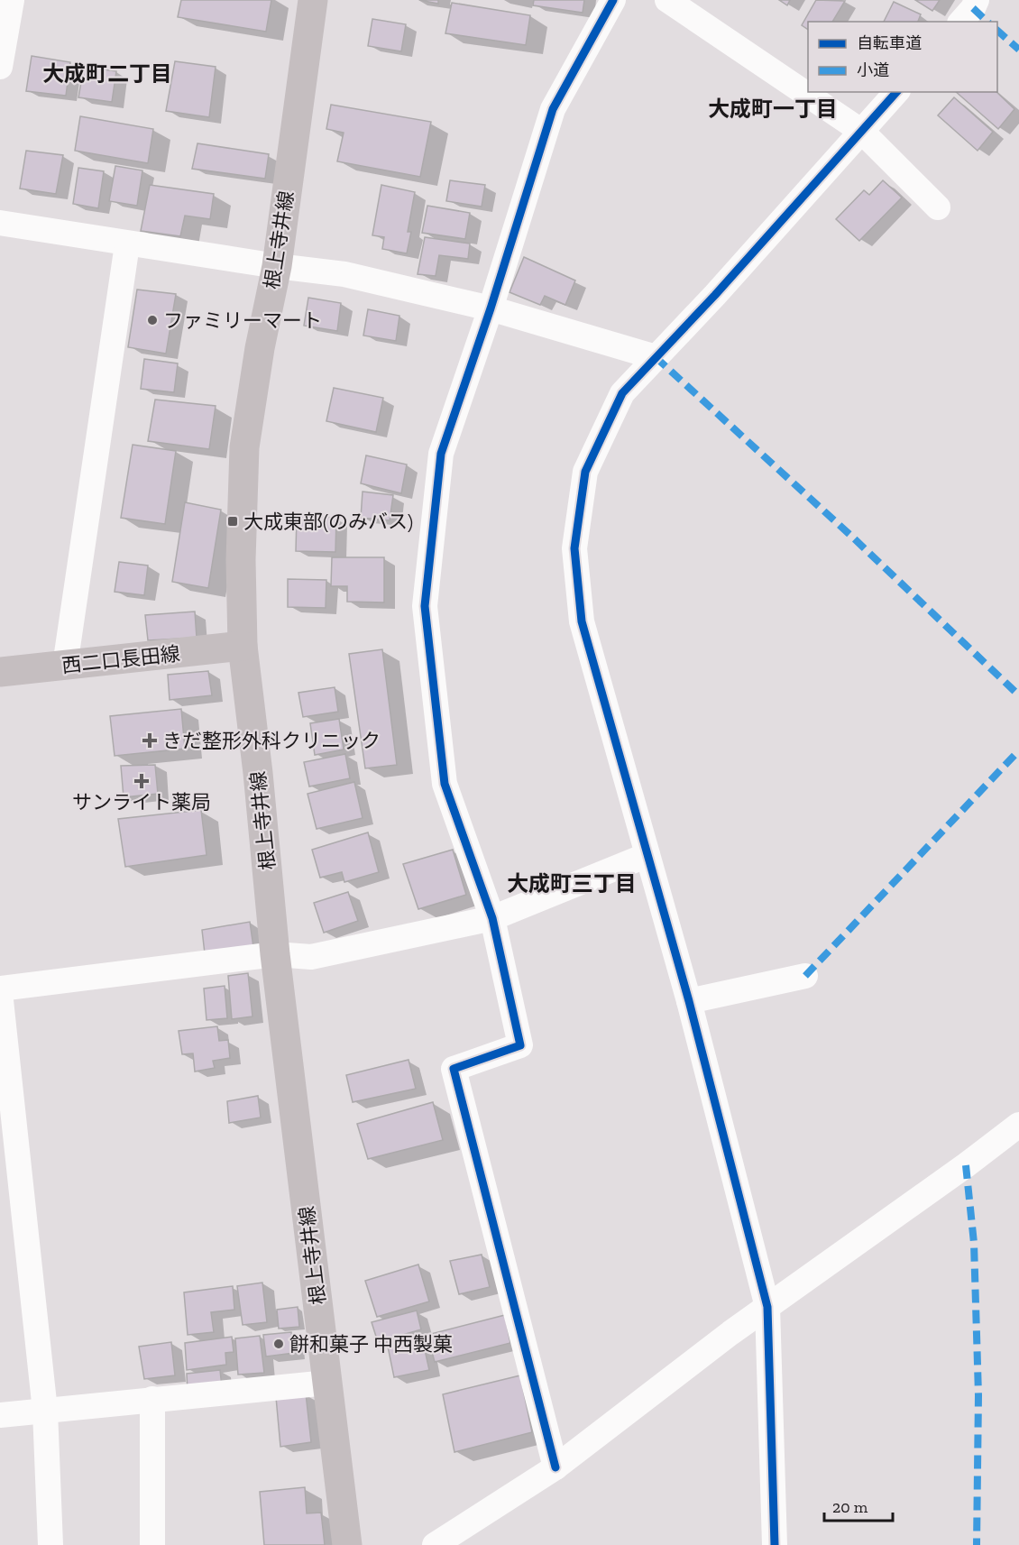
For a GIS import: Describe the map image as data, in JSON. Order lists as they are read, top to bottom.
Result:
{
  "streets": {
    "main road": ["根上寺井線", "西二口長田線"]
  },
  "crossings": [
    ["根上寺井線", "西二口長田線"]
  ],
  "districts": ["大成町二丁目", "大成町一丁目", "大成町三丁目"],
  "places": {
    "other": ["ファミリーマート", "餅和菓子 中西製菓"],
    "transit": ["大成東部(のみバス)"],
    "health": ["きだ整形外科クリニック", "サンライト薬局"]
  },
  "legend": ["自転車道", "小道"],
  "scale_bar": "20 m"
}
